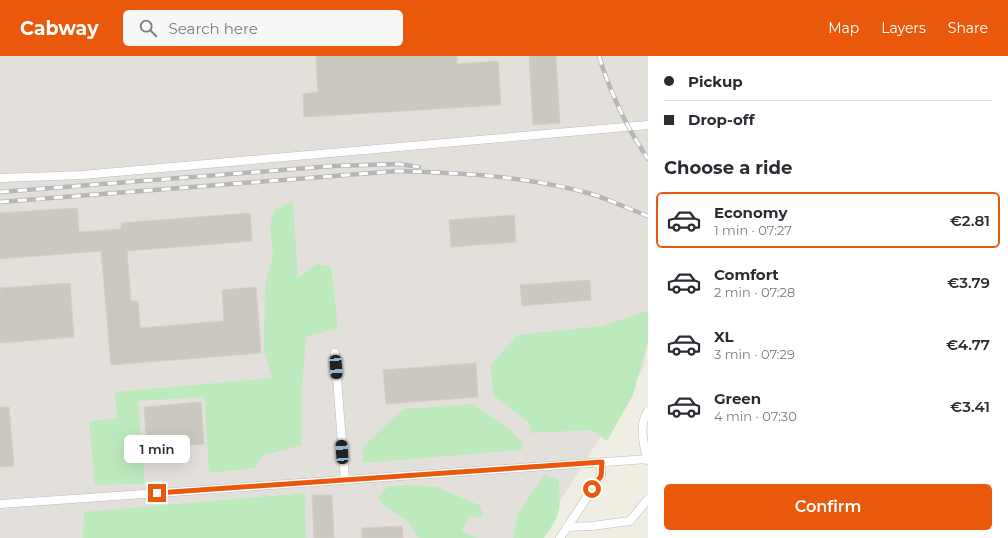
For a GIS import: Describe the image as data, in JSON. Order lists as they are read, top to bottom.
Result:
{
  "page": {
    "header": "Cabway",
    "search": "Search here",
    "nav": ["Map", "Layers", "Share"],
    "banner": ["Pickup", "Drop-off"],
    "heading": "Choose a ride",
    "list": [
      {
        "name": "Economy",
        "note": "1 min · 07:27",
        "value": "€2.81"
      },
      {
        "name": "Comfort",
        "note": "2 min · 07:28",
        "value": "€3.79"
      },
      {
        "name": "XL",
        "note": "3 min · 07:29",
        "value": "€4.77"
      },
      {
        "name": "Green",
        "note": "4 min · 07:30",
        "value": "€3.41"
      }
    ],
    "bubble": "1 min",
    "buttons": "Confirm"
  }
}
